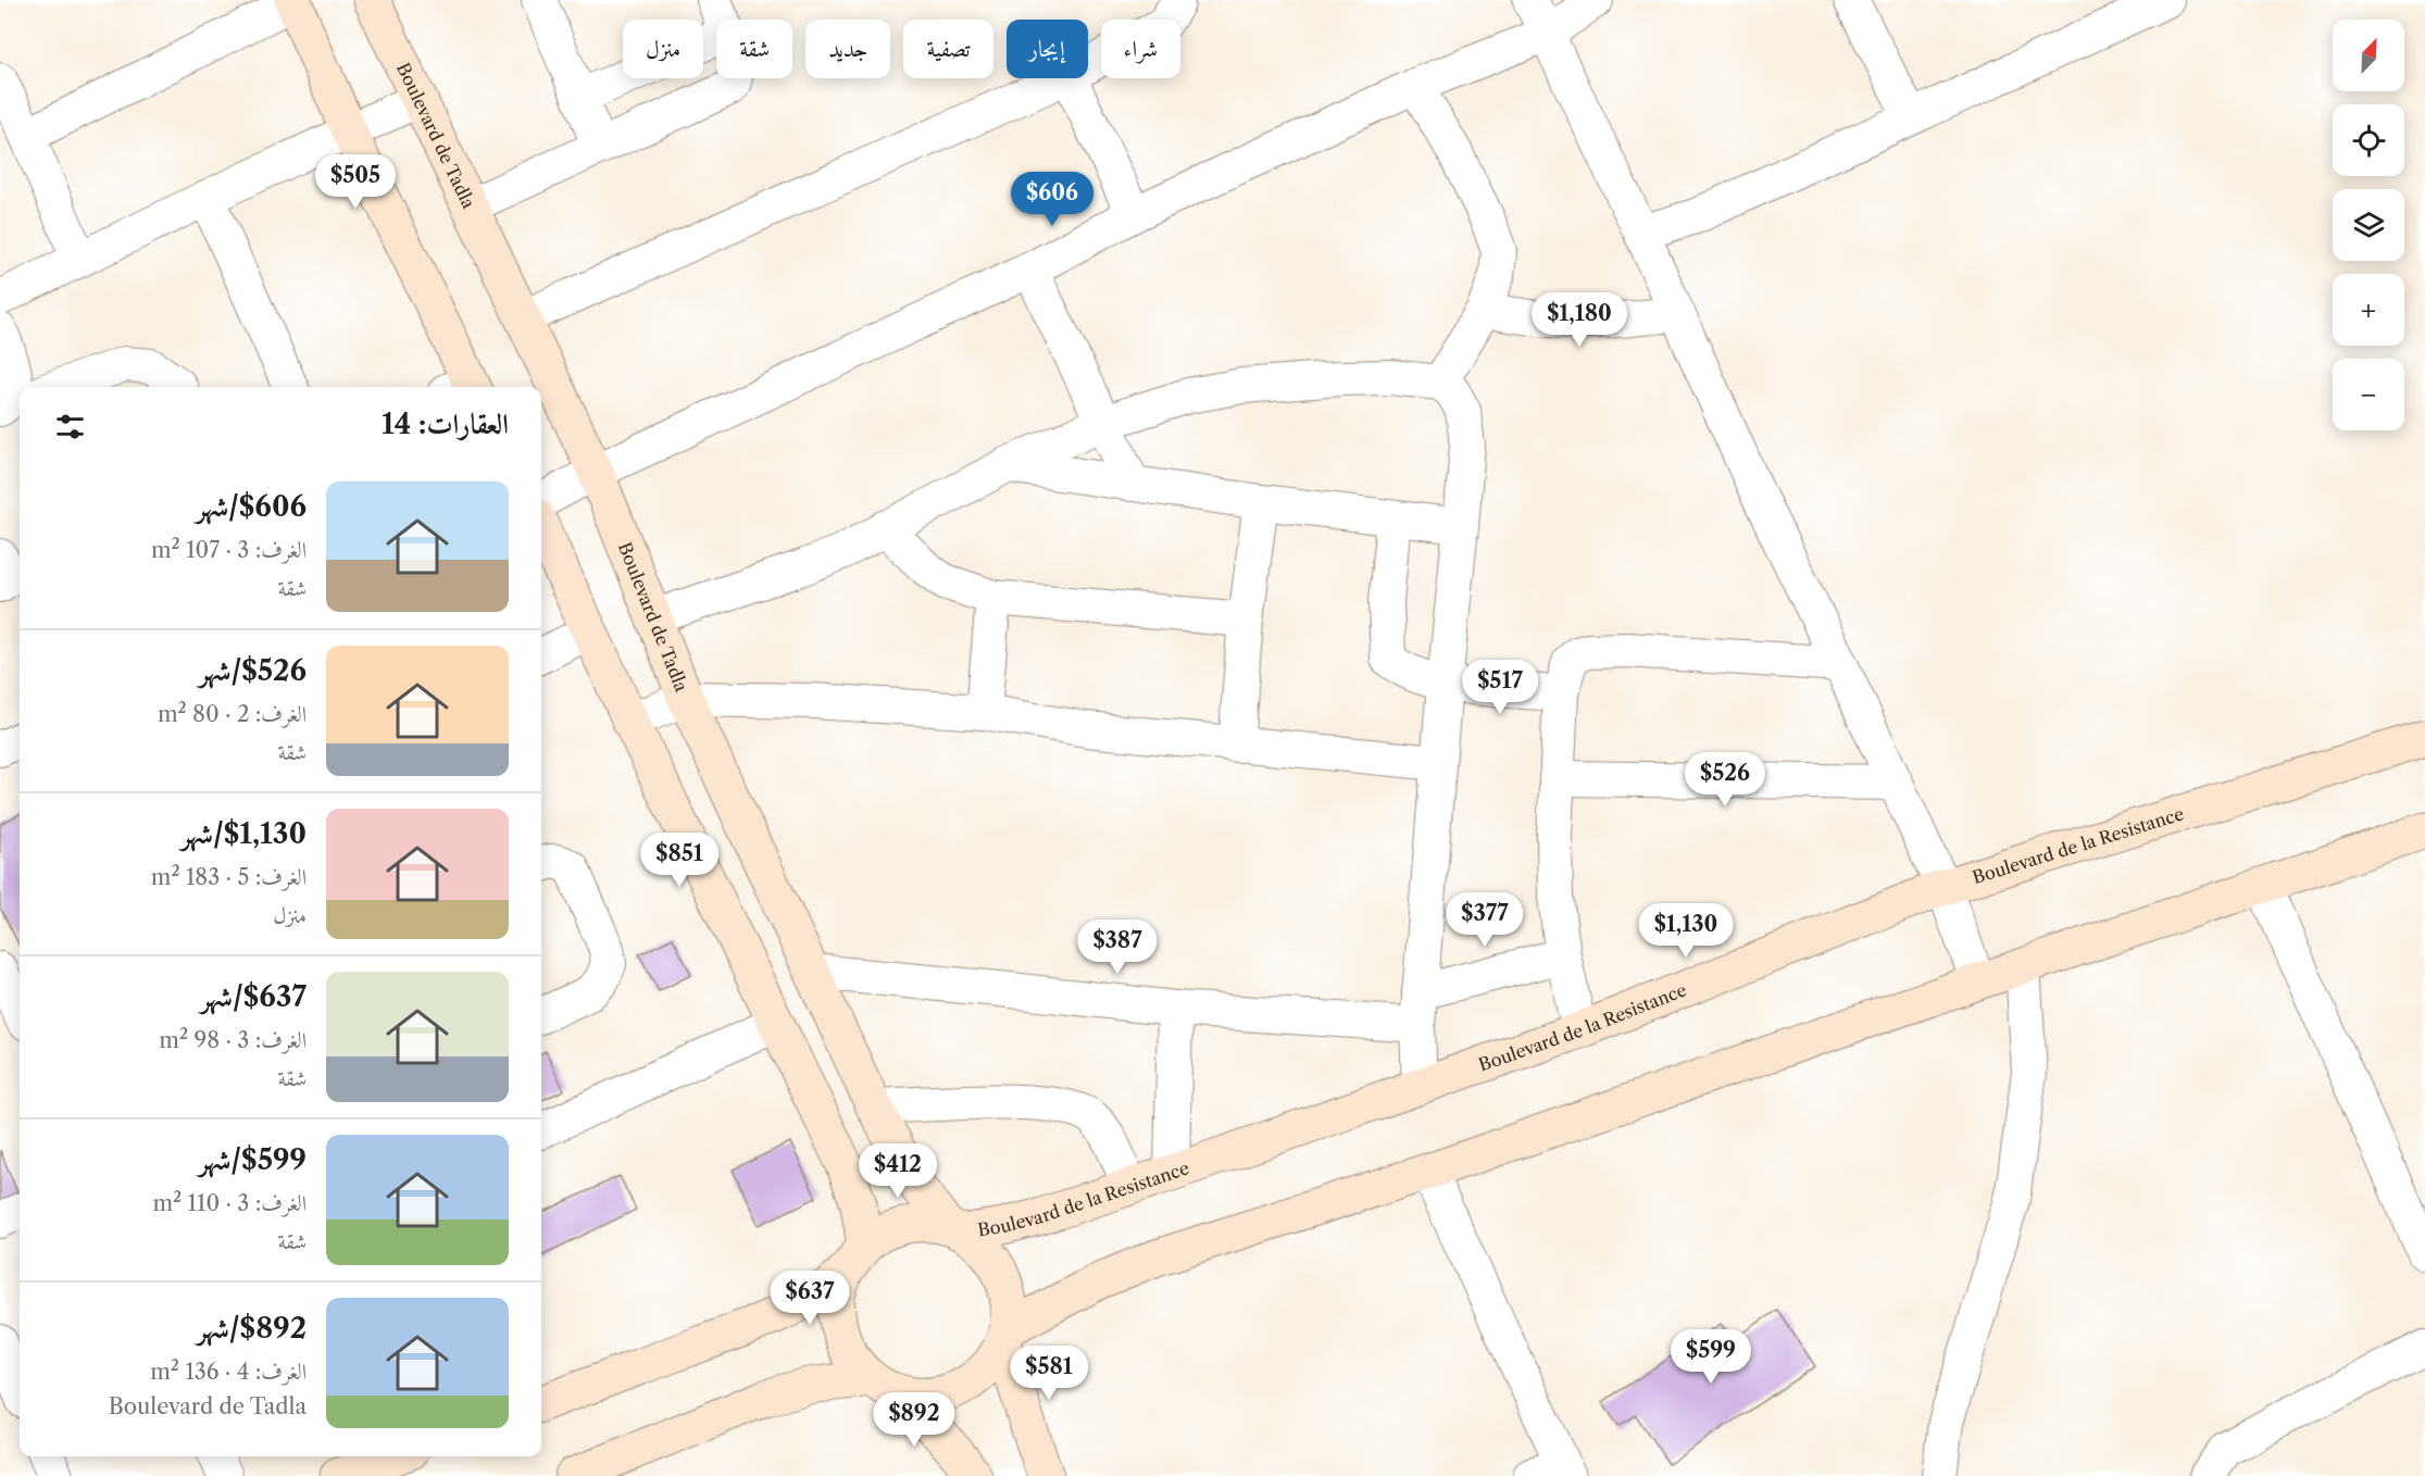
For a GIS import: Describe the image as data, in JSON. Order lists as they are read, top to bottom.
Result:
{
  "streets": {
    "main road": ["Boulevard de Tadla", "Boulevard de la Resistance"]
  },
  "crossings": [
    ["Boulevard de Tadla", "Boulevard de la Resistance"]
  ],
  "north": "top right",
  "page": {
    "map_buttons": ["+", "−"],
    "chip": [
      "شراء",
      "إيجار",
      "تصفية",
      "جديد",
      "شقة",
      "منزل"
    ],
    "price": [
      "$505",
      "$606",
      "$1,180",
      "$517",
      "$526",
      "$851",
      "$377",
      "$1,130",
      "$387",
      "$412",
      "$637",
      "$599",
      "$581",
      "$892"
    ],
    "heading": "العقارات: 14",
    "list": [
      {
        "name": "$606/شهر",
        "note": "الغرف: 3 · 107 m² · شقة"
      },
      {
        "name": "$526/شهر",
        "note": "الغرف: 2 · 80 m² · شقة"
      },
      {
        "name": "$1,130/شهر",
        "note": "الغرف: 5 · 183 m² · منزل"
      },
      {
        "name": "$637/شهر",
        "note": "الغرف: 3 · 98 m² · شقة"
      },
      {
        "name": "$599/شهر",
        "note": "الغرف: 3 · 110 m² · شقة"
      },
      {
        "name": "$892/شهر",
        "note": "الغرف: 4 · 136 m² · Boulevard de Tadla"
      }
    ]
  }
}
